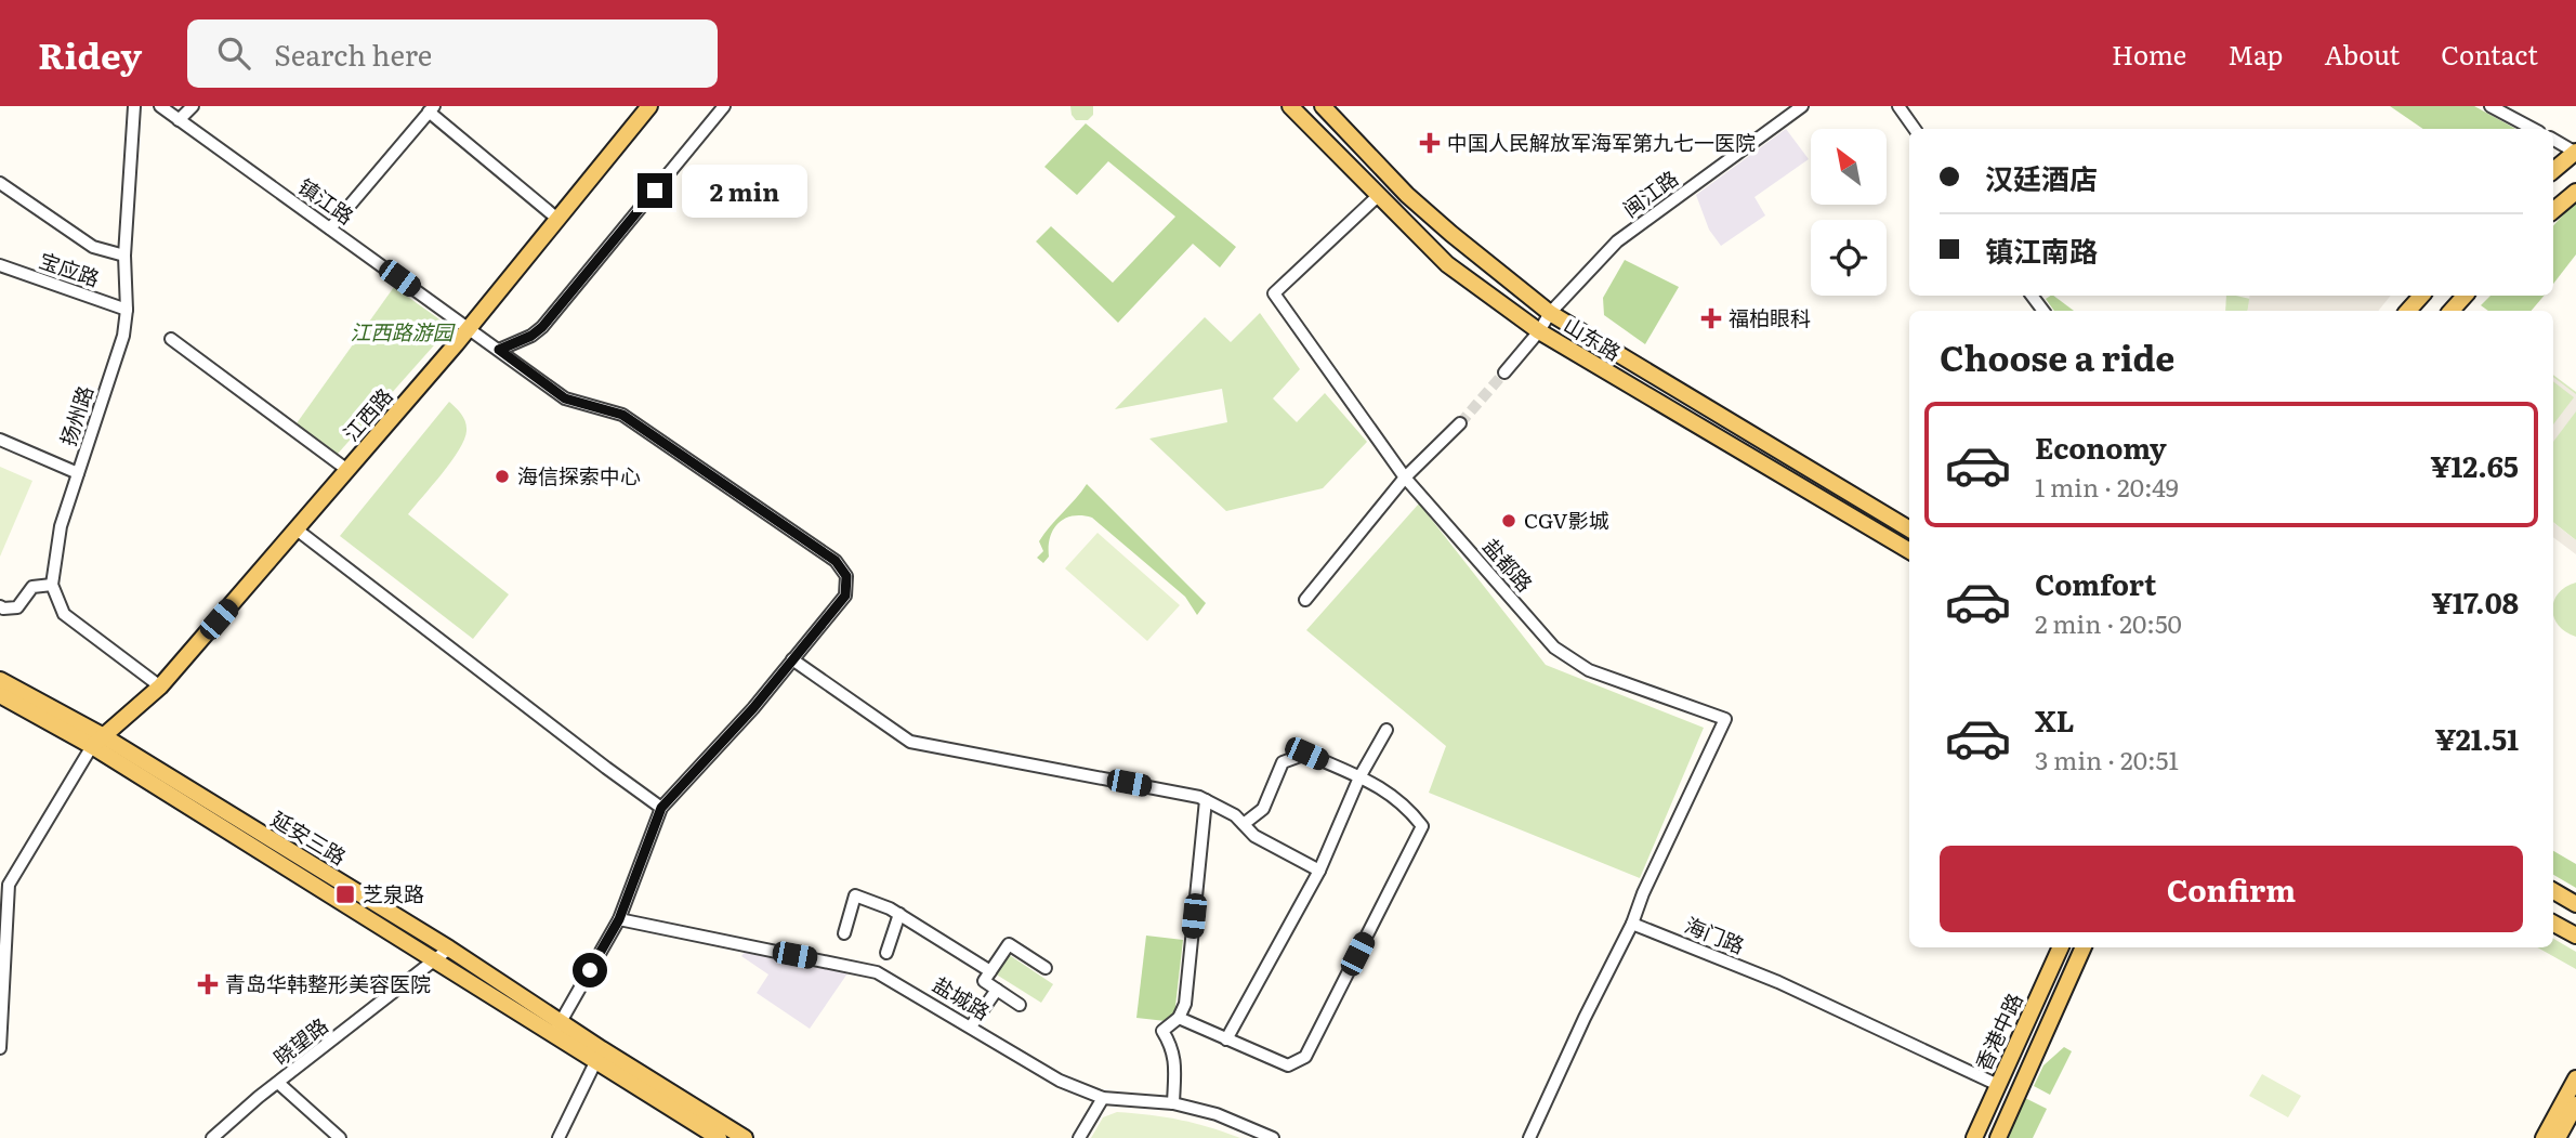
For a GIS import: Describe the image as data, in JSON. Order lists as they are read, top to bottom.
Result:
{
  "streets": {
    "main road": [
      "山东路",
      "江西路",
      "延安三路",
      "香港中路"
    ],
    "street": [
      "闽江路",
      "镇江路",
      "宝应路",
      "扬州路",
      "盐都路",
      "海门路",
      "盐城路",
      "晓望路"
    ]
  },
  "crossings": [
    ["闽江路", "山东路"],
    ["镇江路", "江西路"],
    ["宝应路", "扬州路"],
    ["山东路", "盐都路"],
    ["江西路", "延安三路"],
    ["盐都路", "海门路"],
    ["延安三路", "晓望路"],
    ["海门路", "香港中路"]
  ],
  "parks": ["江西路游园"],
  "places": {
    "health": ["中国人民解放军海军第九七一医院", "福柏眼科", "青岛华韩整形美容医院"],
    "other": ["海信探索中心", "CGV影城"],
    "transit": ["芝泉路"]
  },
  "north": "top left",
  "page": {
    "header": "Ridey",
    "search": "Search here",
    "nav": [
      "Home",
      "Map",
      "About",
      "Contact"
    ],
    "banner": ["汉廷酒店", "镇江南路"],
    "bubble": "2 min",
    "heading": "Choose a ride",
    "list": [
      {
        "name": "Economy",
        "note": "1 min · 20:49",
        "value": "¥12.65"
      },
      {
        "name": "Comfort",
        "note": "2 min · 20:50",
        "value": "¥17.08"
      },
      {
        "name": "XL",
        "note": "3 min · 20:51",
        "value": "¥21.51"
      }
    ],
    "buttons": "Confirm"
  }
}
